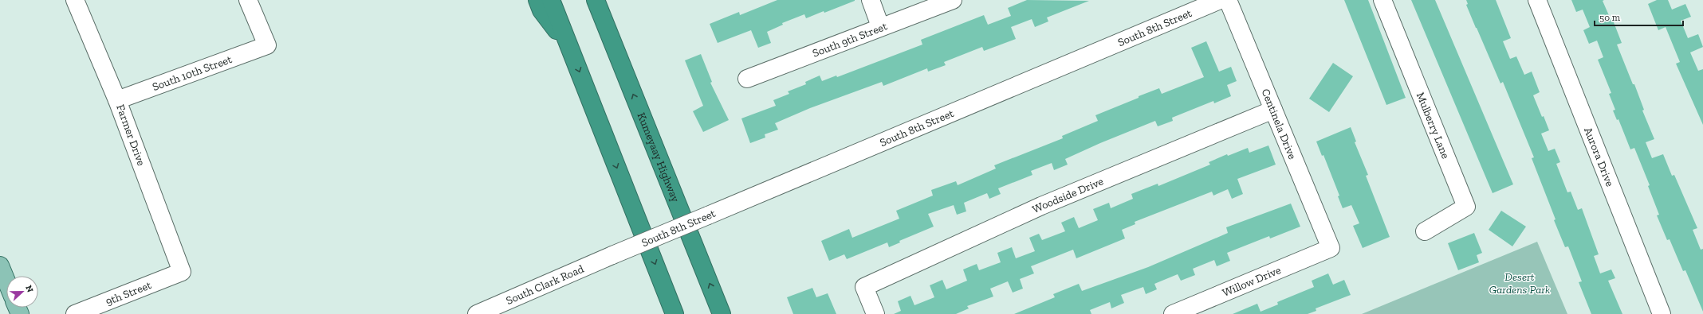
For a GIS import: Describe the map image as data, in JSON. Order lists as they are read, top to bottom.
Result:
{
  "streets": {
    "highway": ["Kumeyaay Highway"],
    "street": [
      "South 8th Street",
      "South 9th Street",
      "South 10th Street",
      "Centinela Drive",
      "Mulberry Lane",
      "Farmer Drive",
      "Aurora Drive",
      "Woodside Drive",
      "Willow Drive",
      "South Clark Road",
      "9th Street"
    ]
  },
  "crossings": [
    ["South 8th Street", "South Clark Road"],
    ["South 10th Street", "Farmer Drive"],
    ["Centinela Drive", "Woodside Drive"],
    ["Centinela Drive", "Willow Drive"],
    ["Farmer Drive", "9th Street"]
  ],
  "parks": ["Desert Gardens Park"],
  "scale_bar": "50 m",
  "north": "right"
}
